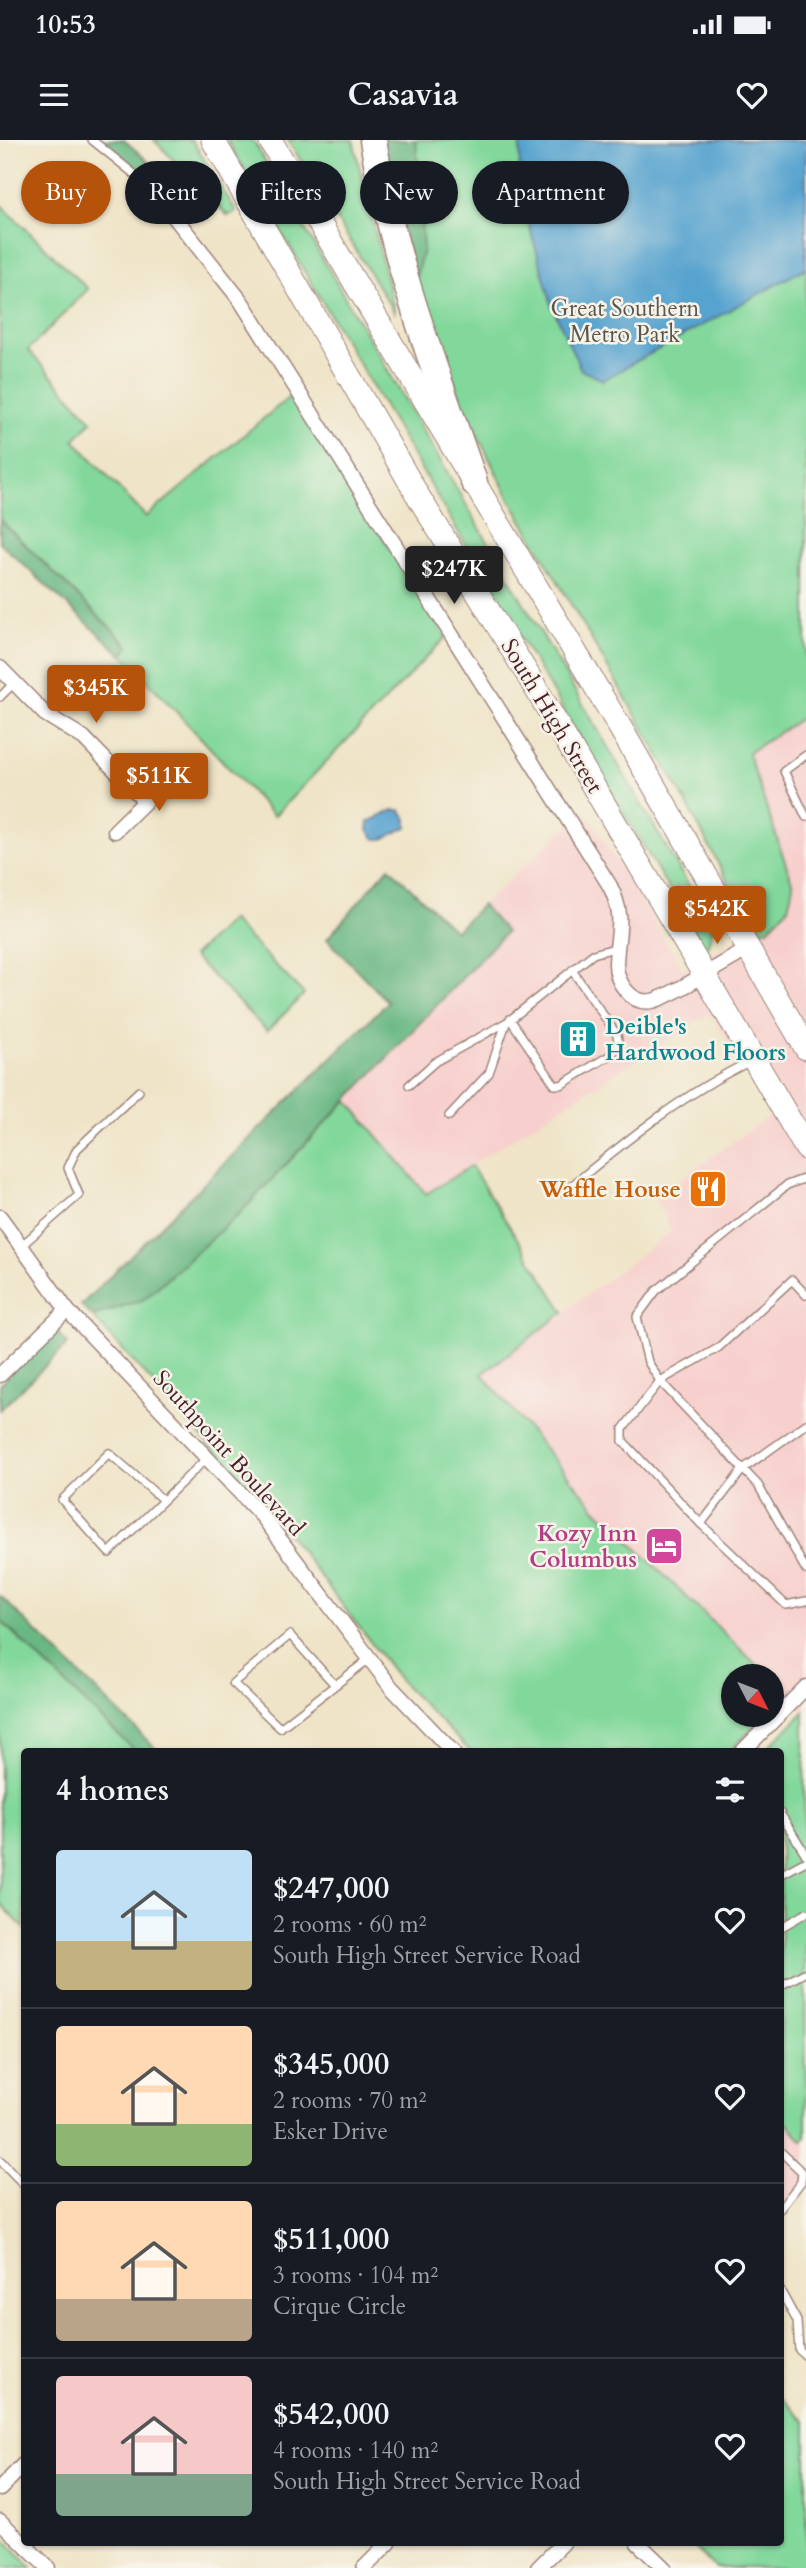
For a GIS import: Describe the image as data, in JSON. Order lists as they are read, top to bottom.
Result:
{
  "streets": {
    "main road": ["South High Street"],
    "street": ["Southpoint Boulevard"]
  },
  "parks": ["Great Southern Metro Park"],
  "places": {
    "building": ["Deible's Hardwood Floors"],
    "restaurant": ["Waffle House"],
    "hotel": ["Kozy Inn Columbus"]
  },
  "north": "bottom right",
  "page": {
    "status": "10:53",
    "header": "Casavia",
    "chip": [
      "Buy",
      "Rent",
      "Filters",
      "New",
      "Apartment"
    ],
    "price": [
      "$247K",
      "$345K",
      "$511K",
      "$542K"
    ],
    "heading": "4 homes",
    "list": [
      {
        "name": "$247,000",
        "note": "2 rooms · 60 m² · South High Street Service Road"
      },
      {
        "name": "$345,000",
        "note": "2 rooms · 70 m² · Esker Drive"
      },
      {
        "name": "$511,000",
        "note": "3 rooms · 104 m² · Cirque Circle"
      },
      {
        "name": "$542,000",
        "note": "4 rooms · 140 m² · South High Street Service Road"
      }
    ]
  }
}
